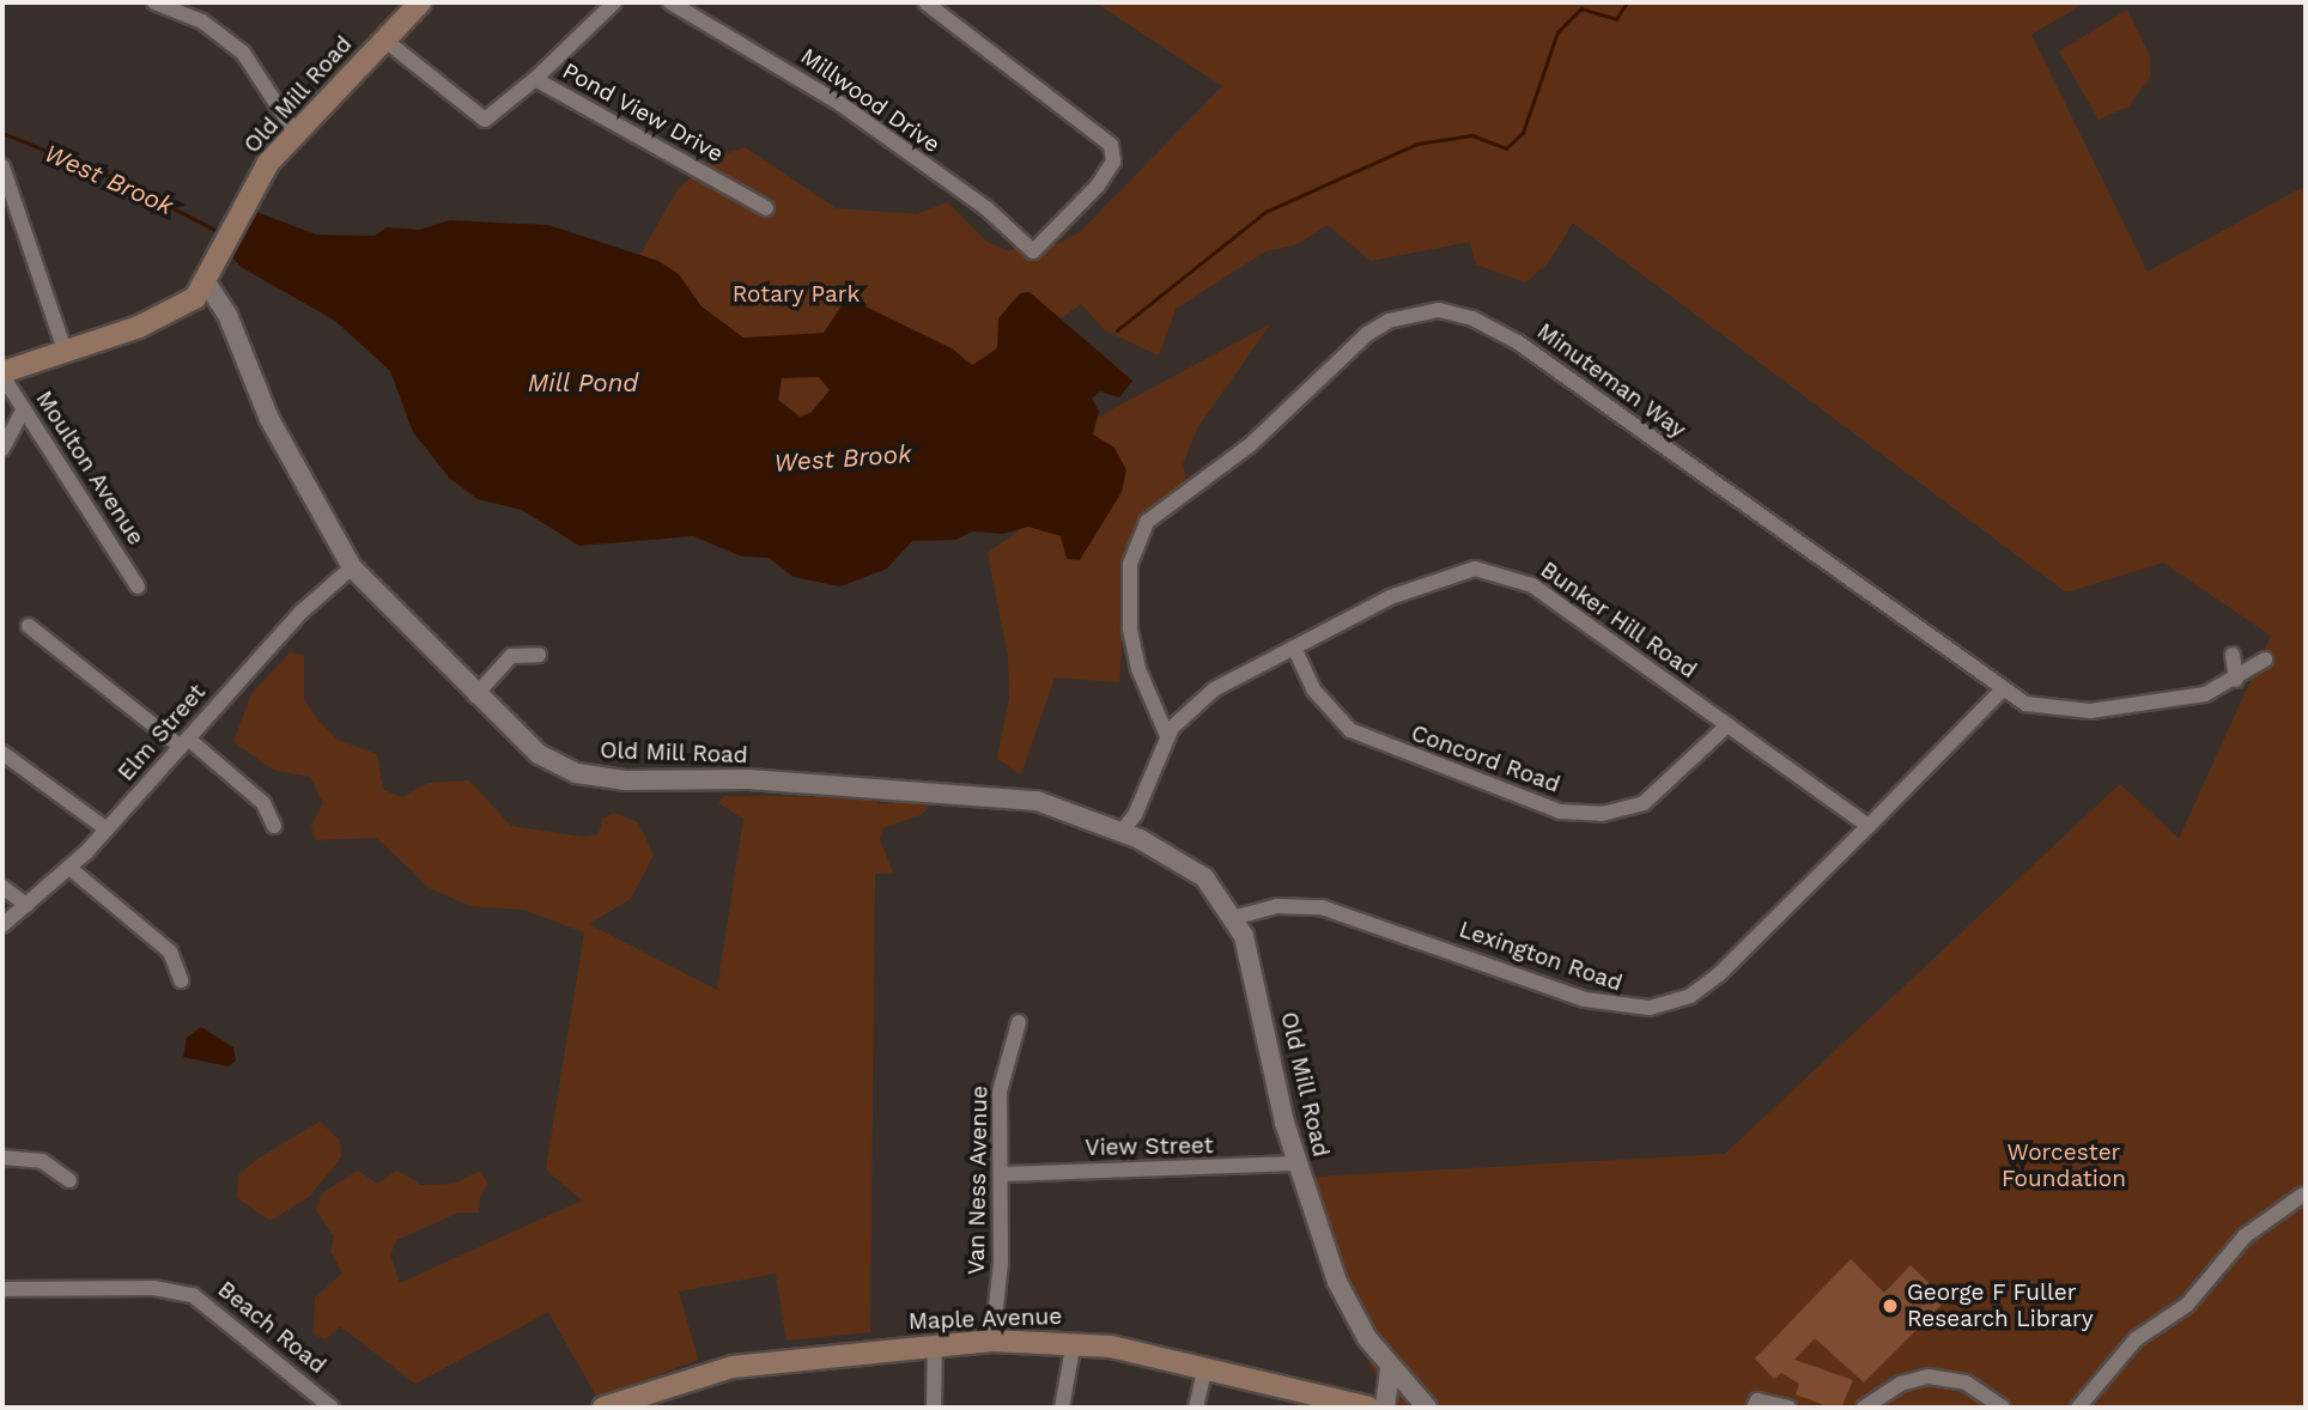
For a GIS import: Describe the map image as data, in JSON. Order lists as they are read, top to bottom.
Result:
{
  "streets": {
    "main road": ["Old Mill Road", "Maple Avenue"],
    "street": [
      "Millwood Drive",
      "Pond View Drive",
      "Minuteman Way",
      "Moulton Avenue",
      "Bunker Hill Road",
      "Elm Street",
      "Concord Road",
      "Lexington Road",
      "View Street",
      "Van Ness Avenue",
      "Beach Road"
    ]
  },
  "crossings": [
    ["Old Mill Road", "Pond View Drive"],
    ["Old Mill Road", "Bunker Hill Road"],
    ["Old Mill Road", "Elm Street"],
    ["Old Mill Road", "Lexington Road"],
    ["Old Mill Road", "View Street"],
    ["Minuteman Way", "Bunker Hill Road"],
    ["Bunker Hill Road", "Concord Road"],
    ["Bunker Hill Road", "Lexington Road"],
    ["View Street", "Van Ness Avenue"],
    ["Van Ness Avenue", "Maple Avenue"]
  ],
  "water": ["West Brook", "Mill Pond"],
  "parks": ["Rotary Park", "Worcester Foundation"],
  "places": ["George F Fuller Research Library"]
}
